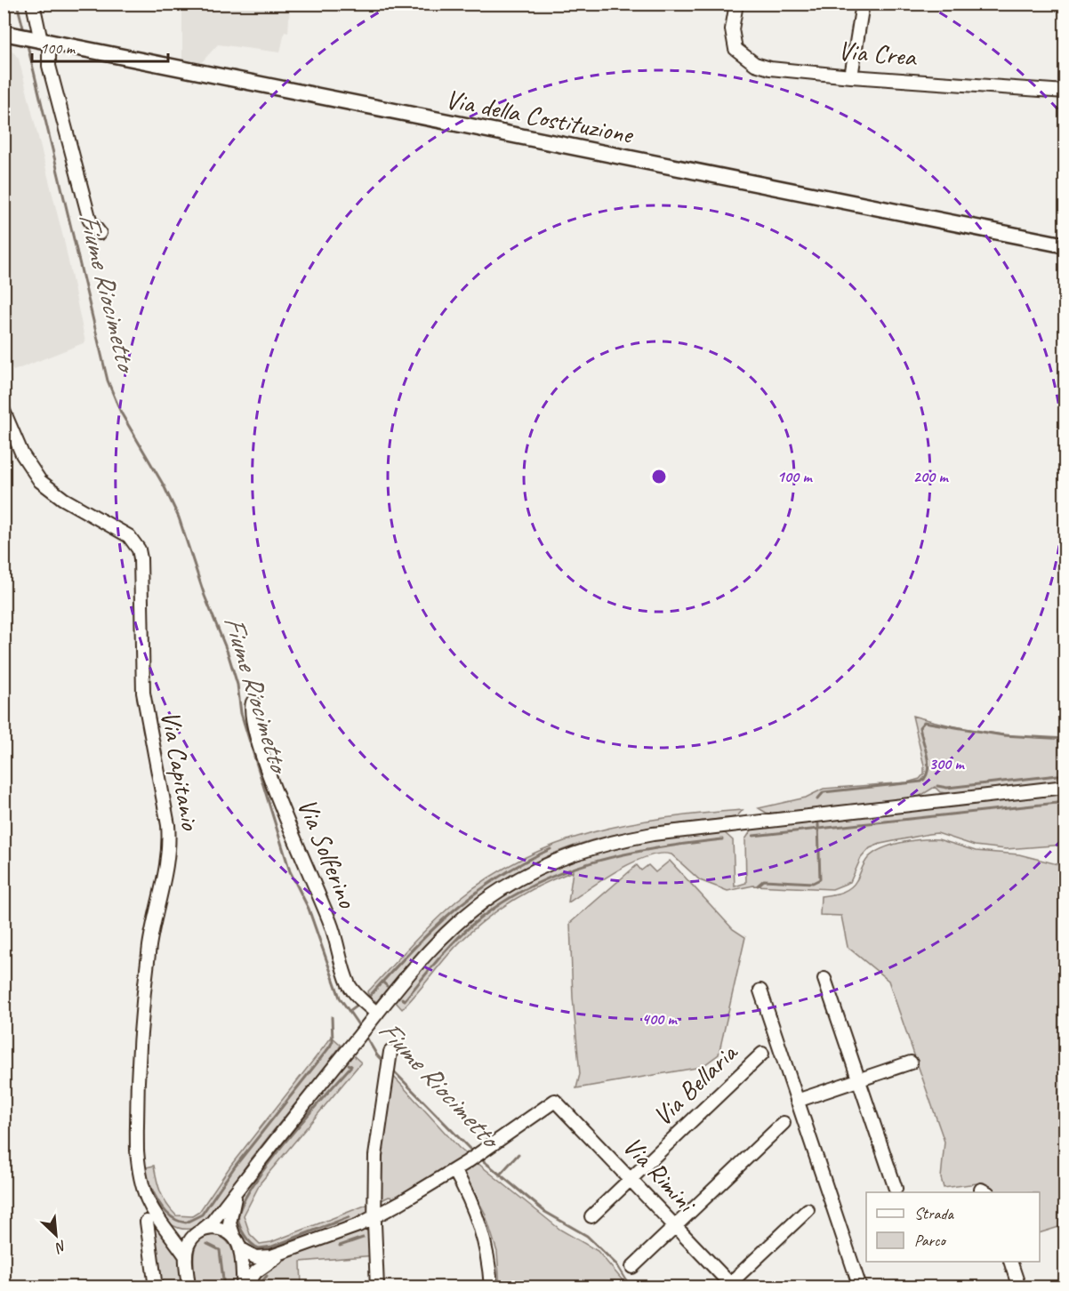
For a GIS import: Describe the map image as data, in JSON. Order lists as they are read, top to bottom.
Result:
{
  "streets": {
    "main road": ["Via della Costituzione"],
    "street": [
      "Via Crea",
      "Via Capitanio",
      "Via Solferino",
      "Via Bellaria",
      "Via Rimini"
    ]
  },
  "crossings": [
    ["Via Bellaria", "Via Rimini"]
  ],
  "water": ["Fiume Riocimetto"],
  "legend": ["Strada", "Parco"],
  "scale_bar": "100 m",
  "north": "bottom right",
  "rings": [
    "100 m",
    "200 m",
    "300 m",
    "400 m"
  ]
}
